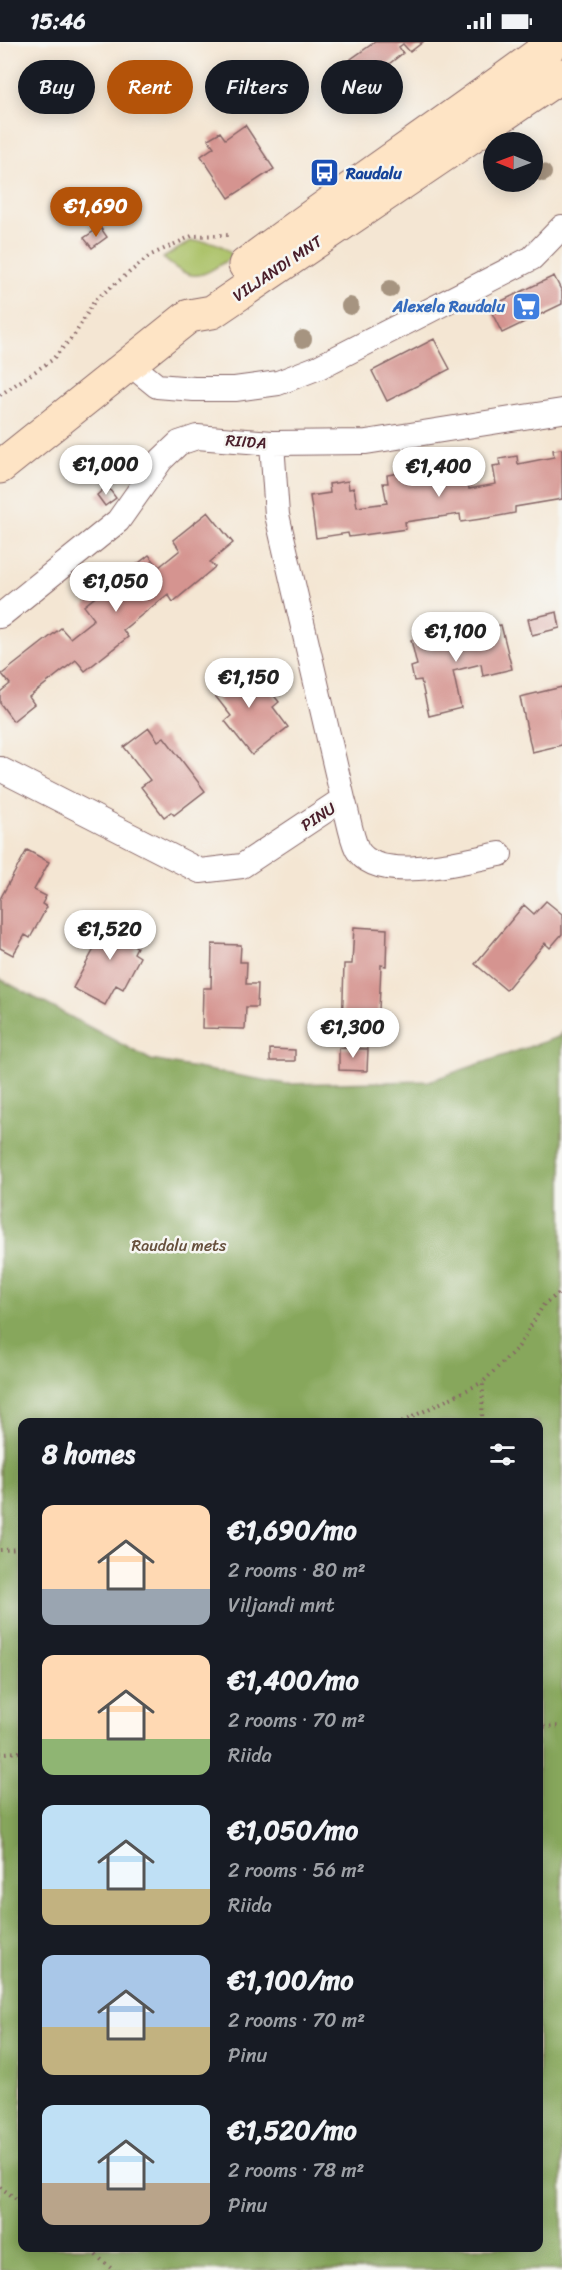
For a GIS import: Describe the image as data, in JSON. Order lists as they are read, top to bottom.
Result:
{
  "streets": {
    "main road": ["VILJANDI MNT"],
    "street": ["RIIDA", "PINU"]
  },
  "crossings": [
    ["RIIDA", "PINU"]
  ],
  "parks": ["Raudalu mets"],
  "places": {
    "bus stop": ["Raudalu"],
    "supermarket": ["Alexela Raudalu"]
  },
  "north": "left",
  "page": {
    "status": "15:46",
    "chip": [
      "Buy",
      "Rent",
      "Filters",
      "New"
    ],
    "price": [
      "€1,690",
      "€1,000",
      "€1,400",
      "€1,050",
      "€1,100",
      "€1,150",
      "€1,520",
      "€1,300"
    ],
    "heading": "8 homes",
    "list": [
      {
        "name": "€1,690/mo",
        "note": "2 rooms · 80 m² · Viljandi mnt"
      },
      {
        "name": "€1,400/mo",
        "note": "2 rooms · 70 m² · Riida"
      },
      {
        "name": "€1,050/mo",
        "note": "2 rooms · 56 m² · Riida"
      },
      {
        "name": "€1,100/mo",
        "note": "2 rooms · 70 m² · Pinu"
      },
      {
        "name": "€1,520/mo",
        "note": "2 rooms · 78 m² · Pinu"
      }
    ]
  }
}
